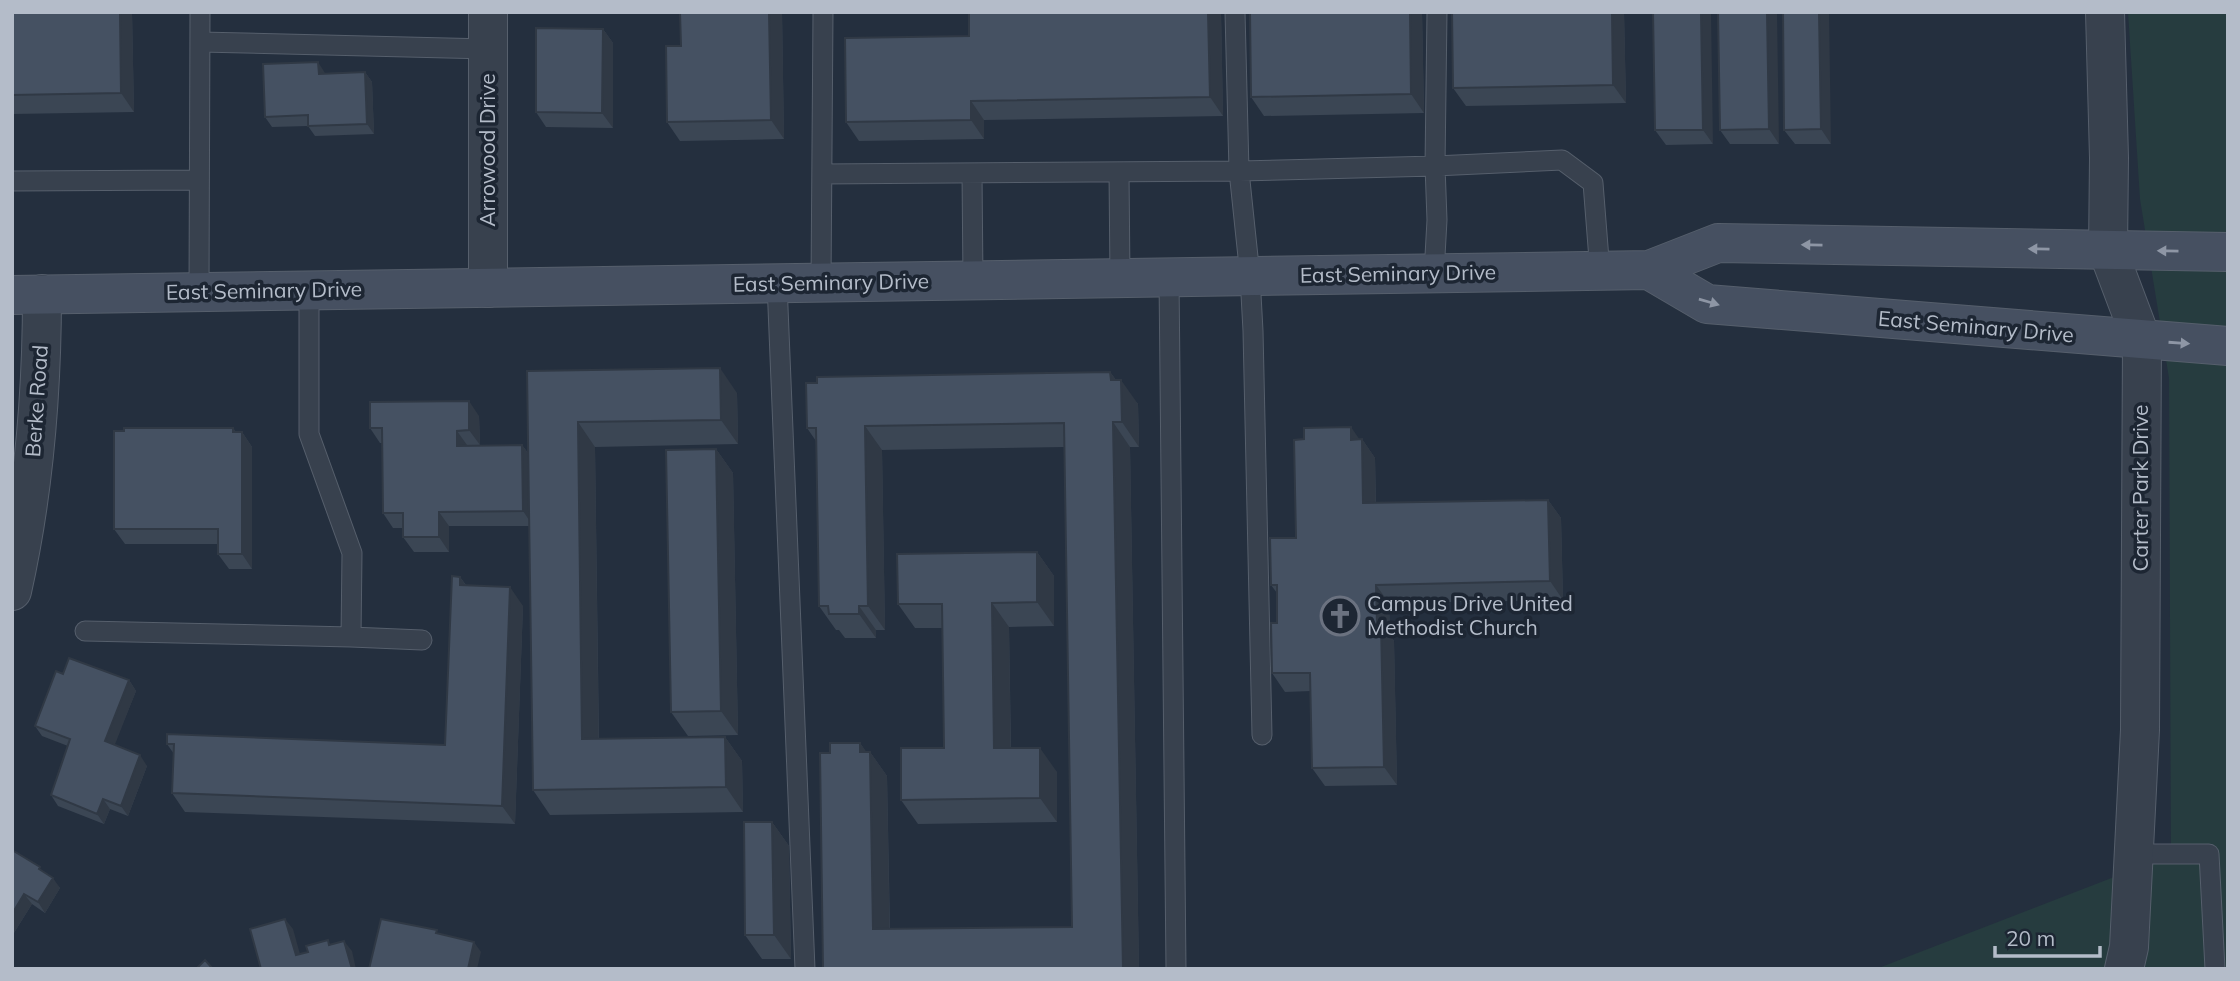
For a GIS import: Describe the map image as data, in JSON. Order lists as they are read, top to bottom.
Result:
{
  "streets": {
    "main road": ["East Seminary Drive"],
    "street": ["Arrowood Drive", "Berke Road", "Carter Park Drive"]
  },
  "crossings": [
    ["Arrowood Drive", "East Seminary Drive"],
    ["East Seminary Drive", "Berke Road"],
    ["East Seminary Drive", "Carter Park Drive"]
  ],
  "places": {
    "church": ["Campus Drive United Methodist Church"]
  },
  "scale_bar": "20 m"
}
